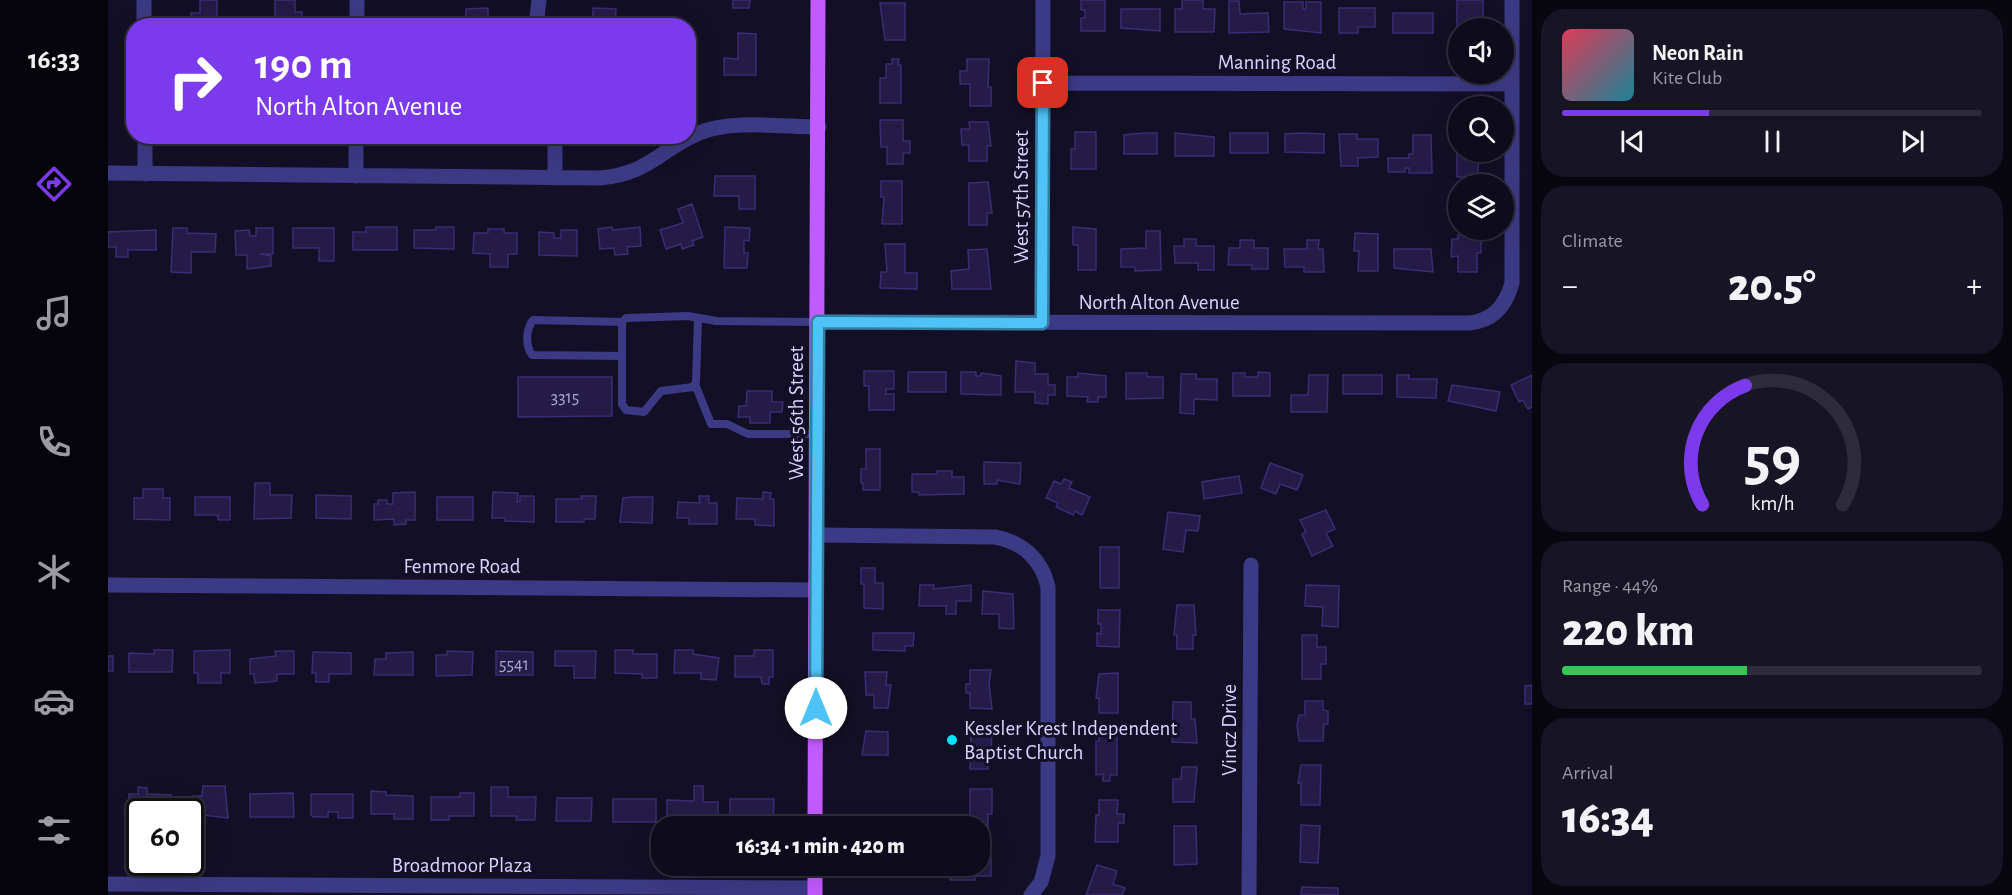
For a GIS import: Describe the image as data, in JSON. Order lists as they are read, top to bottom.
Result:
{
  "streets": {
    "main road": ["West 56th Street"],
    "street": [
      "Manning Road",
      "West 57th Street",
      "North Alton Avenue",
      "Fenmore Road",
      "Vincz Drive",
      "Broadmoor Plaza"
    ]
  },
  "crossings": [
    ["Manning Road", "West 57th Street"],
    ["West 57th Street", "North Alton Avenue"],
    ["North Alton Avenue", "West 56th Street"],
    ["West 56th Street", "Fenmore Road"]
  ],
  "places": ["Kessler Krest Independent Baptist Church"],
  "house_numbers": ["3315", "5541"],
  "page": {
    "tabs": "16:33",
    "turn": ["190 m", "North Alton Avenue"],
    "song": ["Neon Rain", "Kite Club"],
    "tile": [
      "Climate",
      ["Range · 44%", "220 km"],
      ["Arrival", "16:34"]
    ],
    "heat": ["−", "20.5°", "+"],
    "limit": "60",
    "trip": "16:34 · 1 min · 420 m",
    "gauge": ["59", "km/h"]
  }
}
